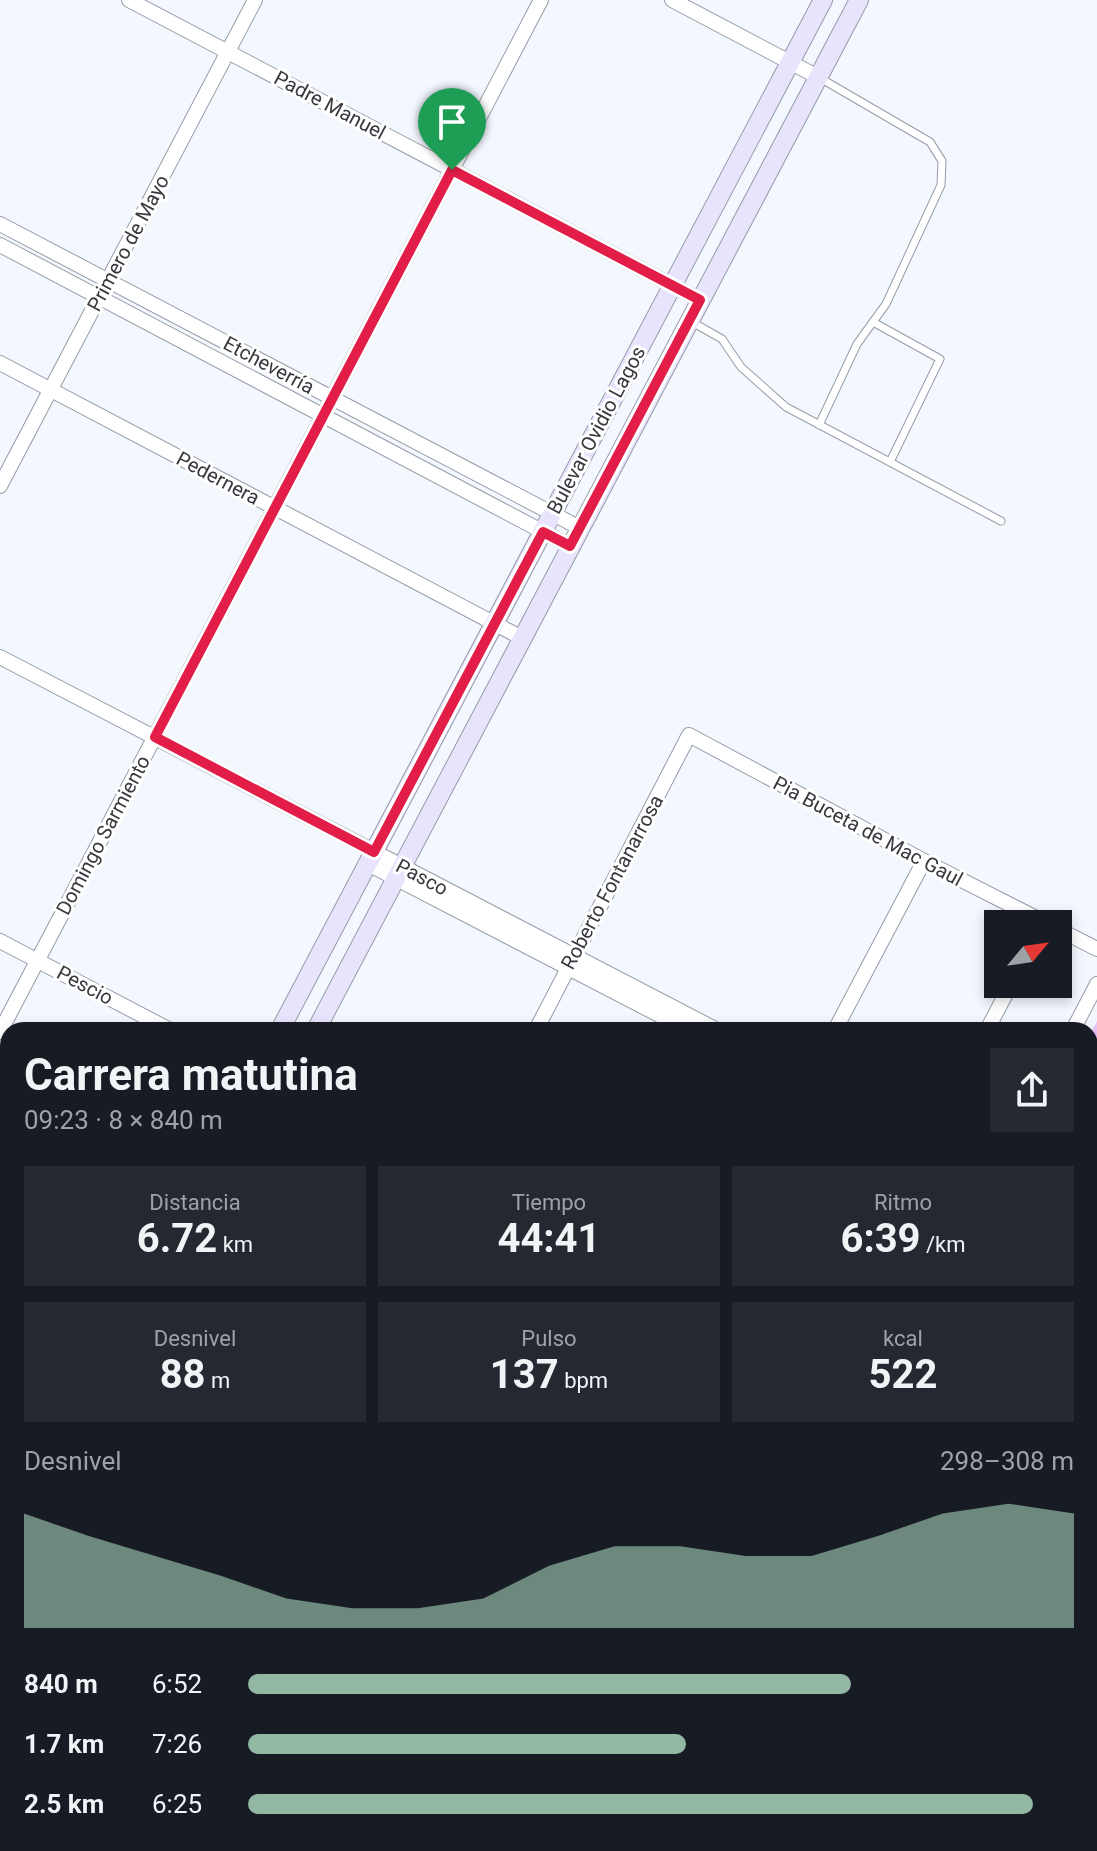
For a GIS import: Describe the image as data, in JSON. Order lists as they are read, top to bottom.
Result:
{
  "streets": {
    "main road": ["Bulevar Ovidio Lagos"],
    "street": [
      "Padre Manuel",
      "Primero de Mayo",
      "Etcheverría",
      "Pedernera",
      "Pia Buceta de Mac Gaul",
      "Domingo Sarmiento",
      "Pasco",
      "Roberto Fontanarrosa",
      "Pescio"
    ]
  },
  "crossings": [
    ["Padre Manuel", "Primero de Mayo"],
    ["Padre Manuel", "Bulevar Ovidio Lagos"],
    ["Padre Manuel", "Domingo Sarmiento"],
    ["Primero de Mayo", "Etcheverría"],
    ["Primero de Mayo", "Pedernera"],
    ["Etcheverría", "Bulevar Ovidio Lagos"],
    ["Etcheverría", "Domingo Sarmiento"],
    ["Bulevar Ovidio Lagos", "Pedernera"],
    ["Bulevar Ovidio Lagos", "Pasco"],
    ["Pedernera", "Domingo Sarmiento"],
    ["Pia Buceta de Mac Gaul", "Roberto Fontanarrosa"],
    ["Domingo Sarmiento", "Pasco"],
    ["Domingo Sarmiento", "Pescio"],
    ["Pasco", "Roberto Fontanarrosa"]
  ],
  "north": "top right",
  "page": {
    "heading": ["Carrera matutina", "09:23 · 8 × 840 m"],
    "stats": [
      ["Distancia", "6.72 km"],
      ["Tiempo", "44:41"],
      ["Ritmo", "6:39 /km"],
      ["Desnivel", "88 m"],
      ["Pulso", "137 bpm"],
      ["kcal", "522"]
    ],
    "chart": ["Desnivel", "298–308 m"],
    "list": [
      {
        "name": "840 m",
        "note": "6:52"
      },
      {
        "name": "1.7 km",
        "note": "7:26"
      },
      {
        "name": "2.5 km",
        "note": "6:25"
      }
    ]
  }
}
